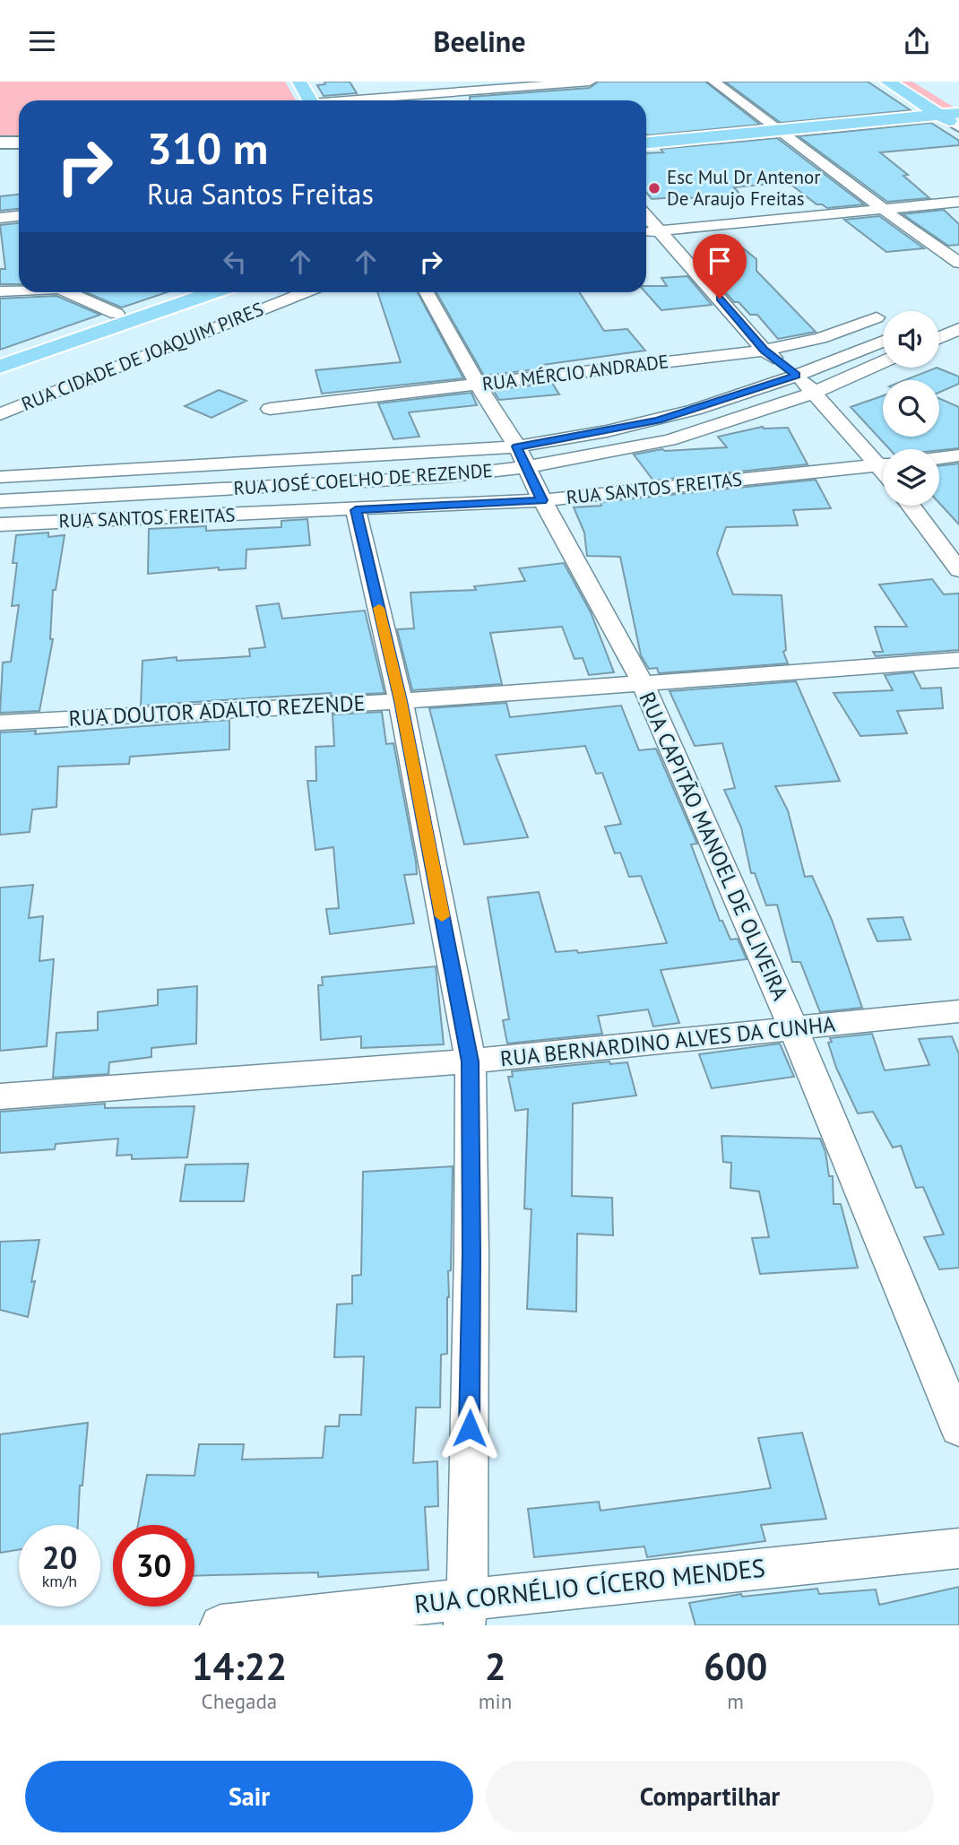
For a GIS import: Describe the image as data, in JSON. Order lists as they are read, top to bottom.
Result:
{
  "streets": {
    "street": [
      "RUA CIDADE DE JOAQUIM PIRES",
      "RUA MÉRCIO ANDRADE",
      "RUA JOSÉ COELHO DE REZENDE",
      "RUA SANTOS FREITAS",
      "RUA DOUTOR ADALTO REZENDE",
      "RUA CAPITÃO MANOEL DE OLIVEIRA",
      "RUA BERNARDINO ALVES DA CUNHA",
      "RUA CORNÉLIO CÍCERO MENDES"
    ]
  },
  "crossings": [
    ["RUA MÉRCIO ANDRADE", "RUA CAPITÃO MANOEL DE OLIVEIRA"],
    ["RUA JOSÉ COELHO DE REZENDE", "RUA CAPITÃO MANOEL DE OLIVEIRA"],
    ["RUA SANTOS FREITAS", "RUA CAPITÃO MANOEL DE OLIVEIRA"],
    ["RUA DOUTOR ADALTO REZENDE", "RUA CAPITÃO MANOEL DE OLIVEIRA"],
    ["RUA CAPITÃO MANOEL DE OLIVEIRA", "RUA BERNARDINO ALVES DA CUNHA"]
  ],
  "places": ["Esc Mul Dr Antenor De Araujo Freitas"],
  "page": {
    "header": "Beeline",
    "turn": ["310 m", "Rua Santos Freitas"],
    "speed": "20 km/h",
    "limit": "30",
    "eta": [
      "14:22",
      "Chegada",
      "2",
      "min",
      "600",
      "m"
    ],
    "buttons": ["Sair", "Compartilhar"]
  }
}
